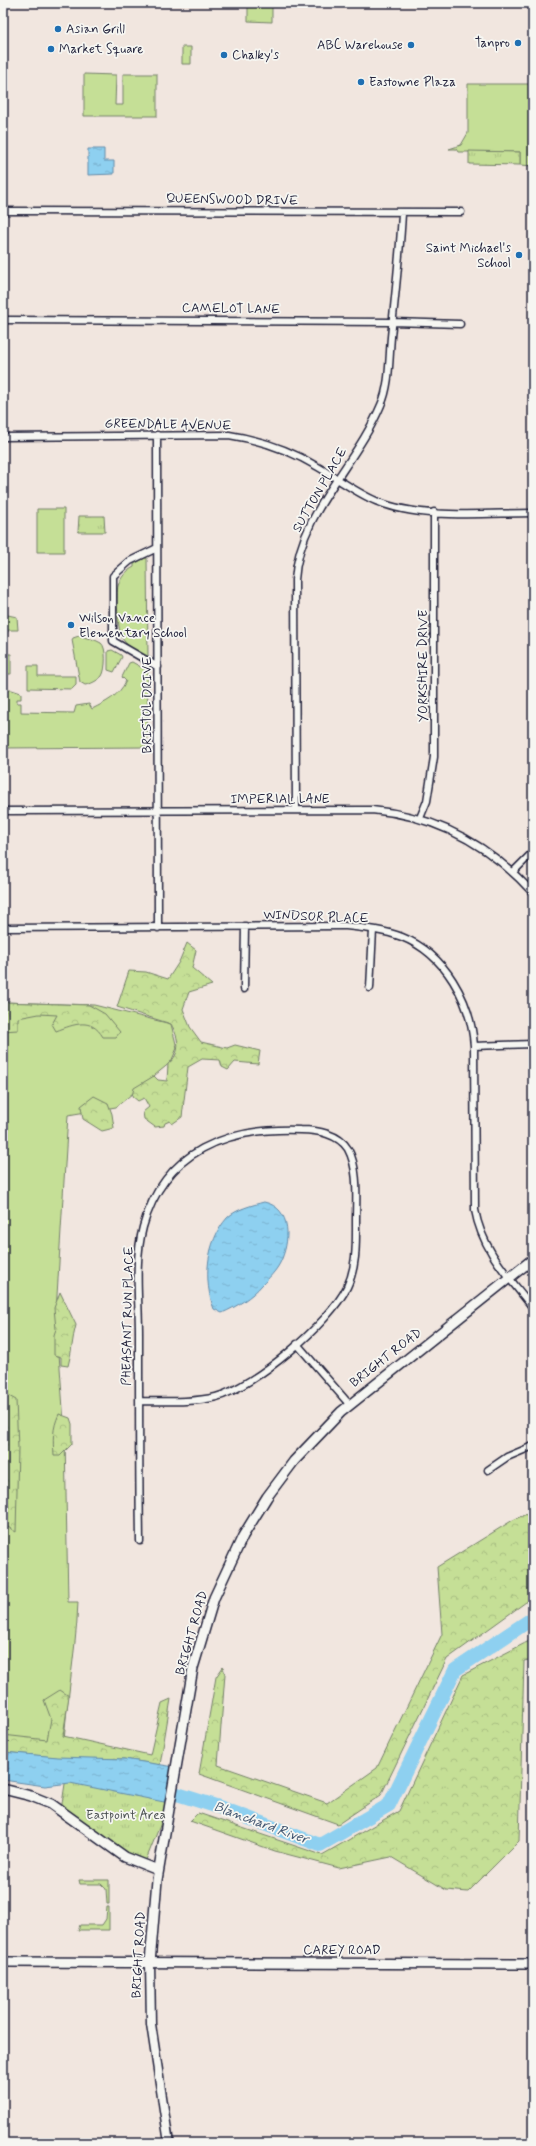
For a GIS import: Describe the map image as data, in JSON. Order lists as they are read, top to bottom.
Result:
{
  "streets": {
    "main road": ["BRIGHT ROAD", "CAREY ROAD"],
    "street": [
      "QUEENSWOOD DRIVE",
      "CAMELOT LANE",
      "GREENDALE AVENUE",
      "SUTTON PLACE",
      "YORKSHIRE DRIVE",
      "BRISTOL DRIVE",
      "IMPERIAL LANE",
      "WINDSOR PLACE",
      "PHEASANT RUN PLACE"
    ]
  },
  "crossings": [
    ["QUEENSWOOD DRIVE", "SUTTON PLACE"],
    ["CAMELOT LANE", "SUTTON PLACE"],
    ["GREENDALE AVENUE", "SUTTON PLACE"],
    ["GREENDALE AVENUE", "YORKSHIRE DRIVE"],
    ["GREENDALE AVENUE", "BRISTOL DRIVE"],
    ["SUTTON PLACE", "IMPERIAL LANE"],
    ["YORKSHIRE DRIVE", "IMPERIAL LANE"],
    ["BRISTOL DRIVE", "IMPERIAL LANE"],
    ["BRISTOL DRIVE", "WINDSOR PLACE"],
    ["WINDSOR PLACE", "BRIGHT ROAD"],
    ["BRIGHT ROAD", "CAREY ROAD"]
  ],
  "water": ["Blanchard River"],
  "parks": ["Eastpoint Area"],
  "places": [
    "Asian Grill",
    "Tanpro",
    "ABC Warehouse",
    "Market Square",
    "Chalky's",
    "Eastowne Plaza",
    "Saint Michael's School",
    "Wilson Vance Elementary School"
  ]
}
